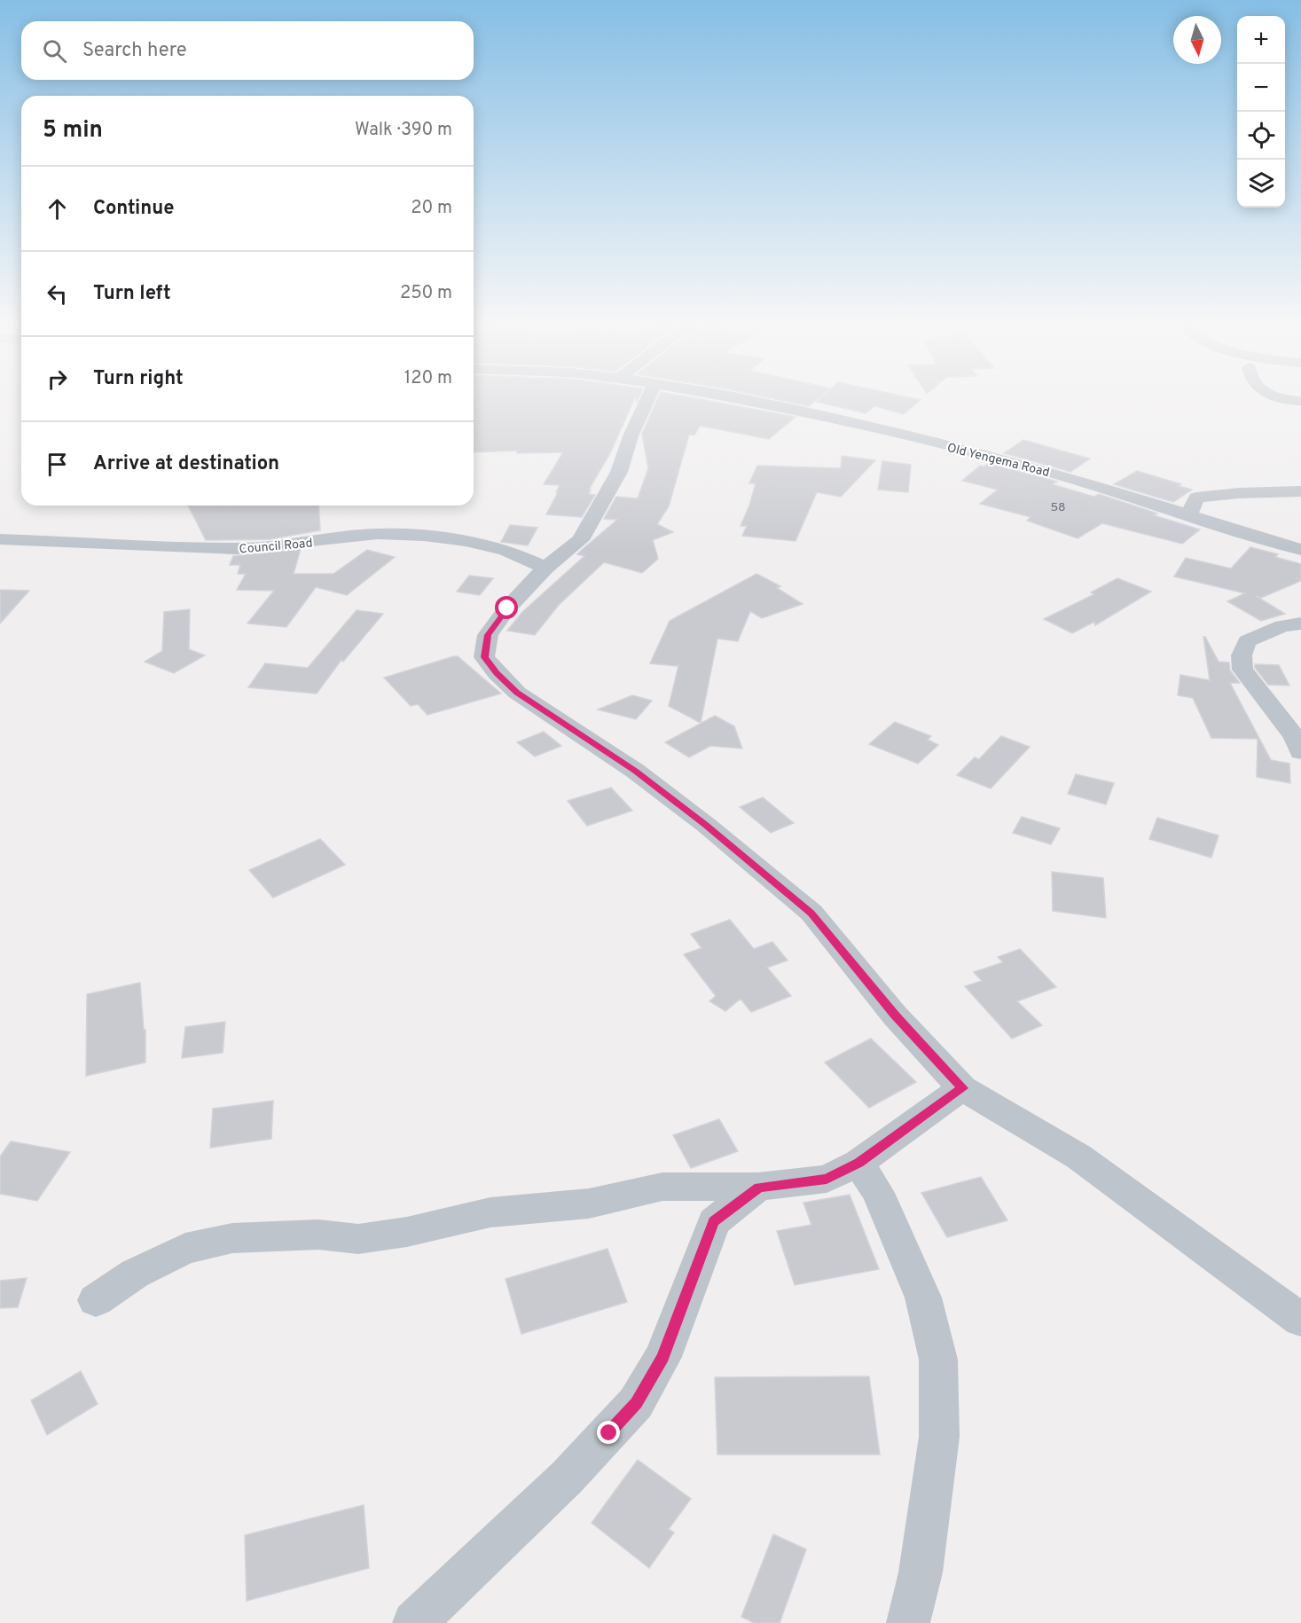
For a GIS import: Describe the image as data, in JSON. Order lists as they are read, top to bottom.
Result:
{
  "streets": {
    "street": ["Old Yengema Road", "Council Road"]
  },
  "house_numbers": ["58"],
  "north": "bottom",
  "page": {
    "map_buttons": ["+", "−"],
    "search": "Search here",
    "heading": ["5 min", "Walk · 390 m"],
    "list": [
      ["Continue", "20 m"],
      ["Turn left", "250 m"],
      ["Turn right", "120 m"],
      "Arrive at destination"
    ]
  }
}
